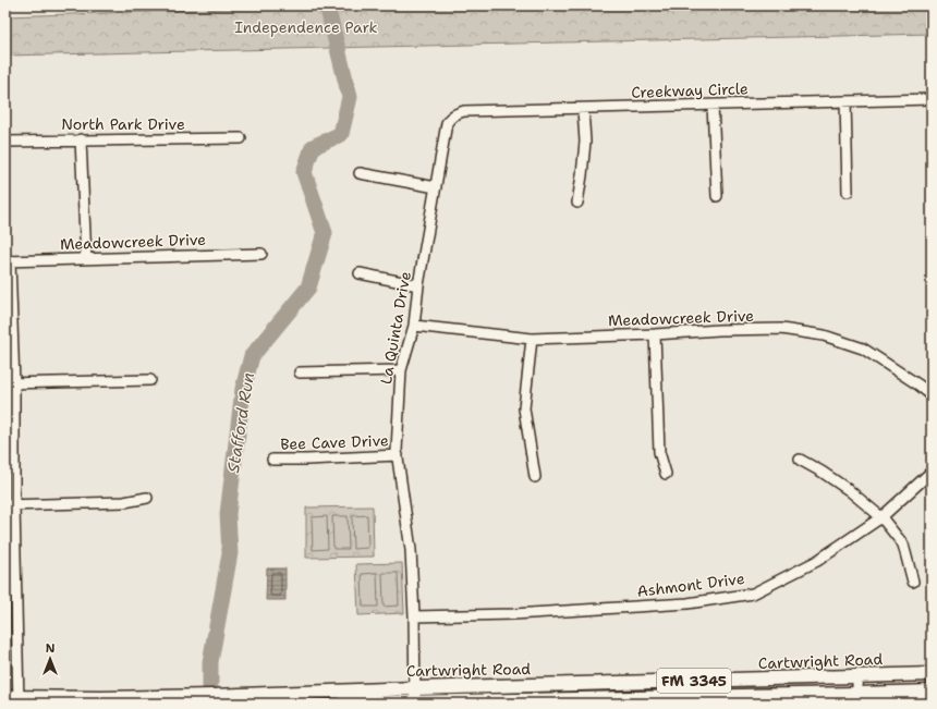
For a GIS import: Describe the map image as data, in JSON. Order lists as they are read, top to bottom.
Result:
{
  "streets": {
    "main road": ["Cartwright Road", "FM 3345"],
    "street": [
      "Creekway Circle",
      "North Park Drive",
      "Meadowcreek Drive",
      "La Quinta Drive",
      "Bee Cave Drive",
      "Ashmont Drive"
    ]
  },
  "crossings": [
    ["Creekway Circle", "La Quinta Drive"],
    ["Meadowcreek Drive", "La Quinta Drive"],
    ["La Quinta Drive", "Bee Cave Drive"],
    ["La Quinta Drive", "Ashmont Drive"],
    ["La Quinta Drive", "Cartwright Road"]
  ],
  "water": ["Stafford Run"],
  "parks": ["Independence Park"],
  "north": "top"
}
